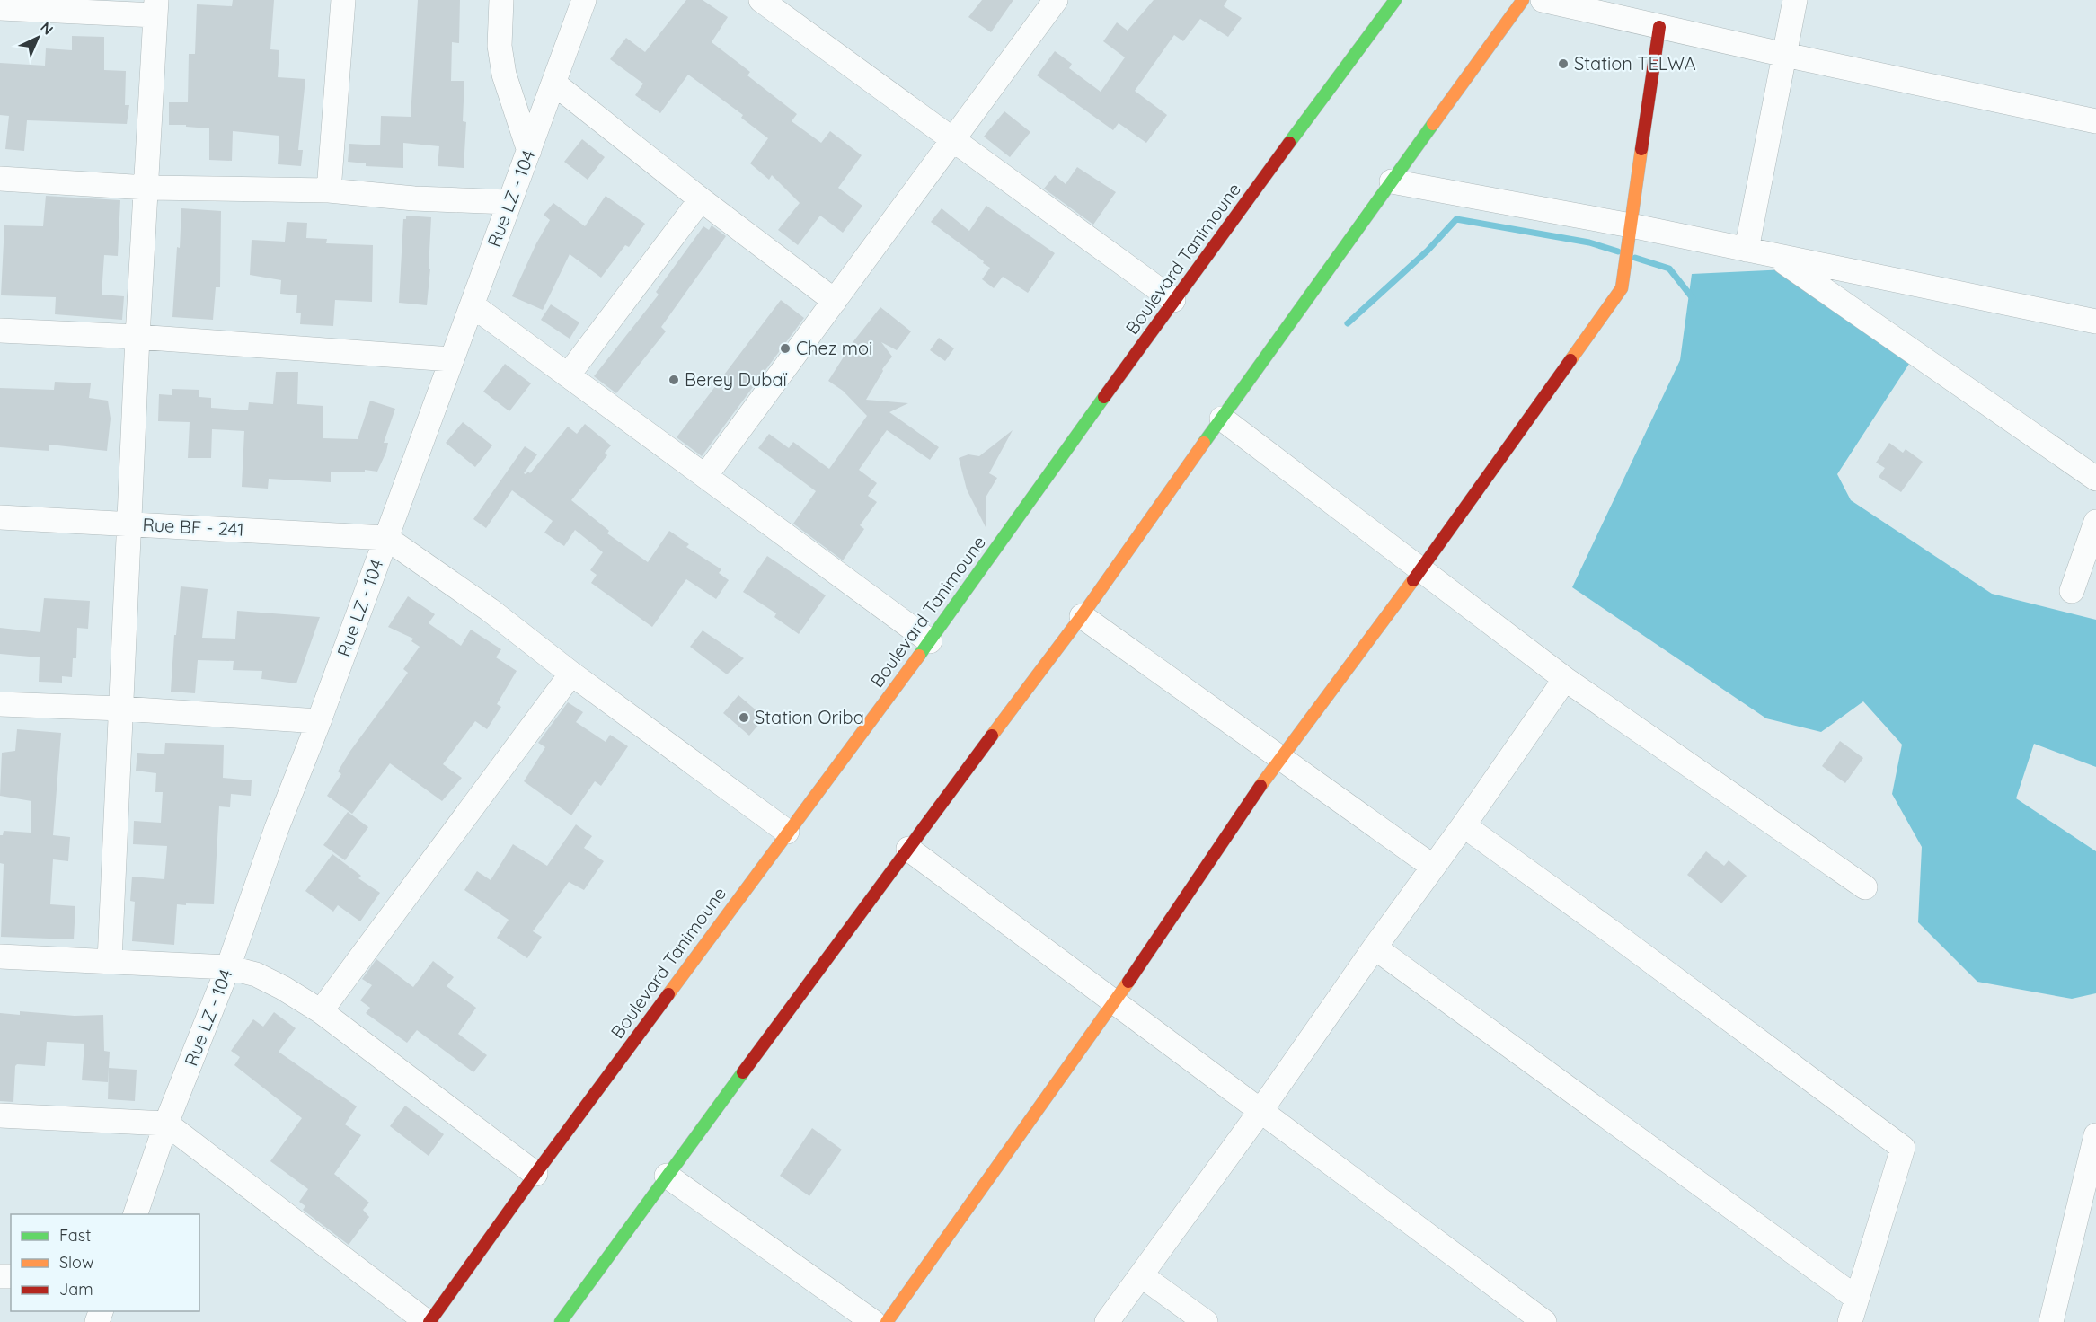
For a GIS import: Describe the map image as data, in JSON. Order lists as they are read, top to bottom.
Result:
{
  "streets": {
    "main road": ["Boulevard Tanimoune"],
    "street": ["Rue LZ - 104", "Rue BF - 241"]
  },
  "crossings": [
    ["Rue LZ - 104", "Rue BF - 241"]
  ],
  "places": [
    "Station TELWA",
    "Chez moi",
    "Berey Dubaï",
    "Station Oriba"
  ],
  "legend": ["Fast", "Slow", "Jam"],
  "north": "top right"
}
